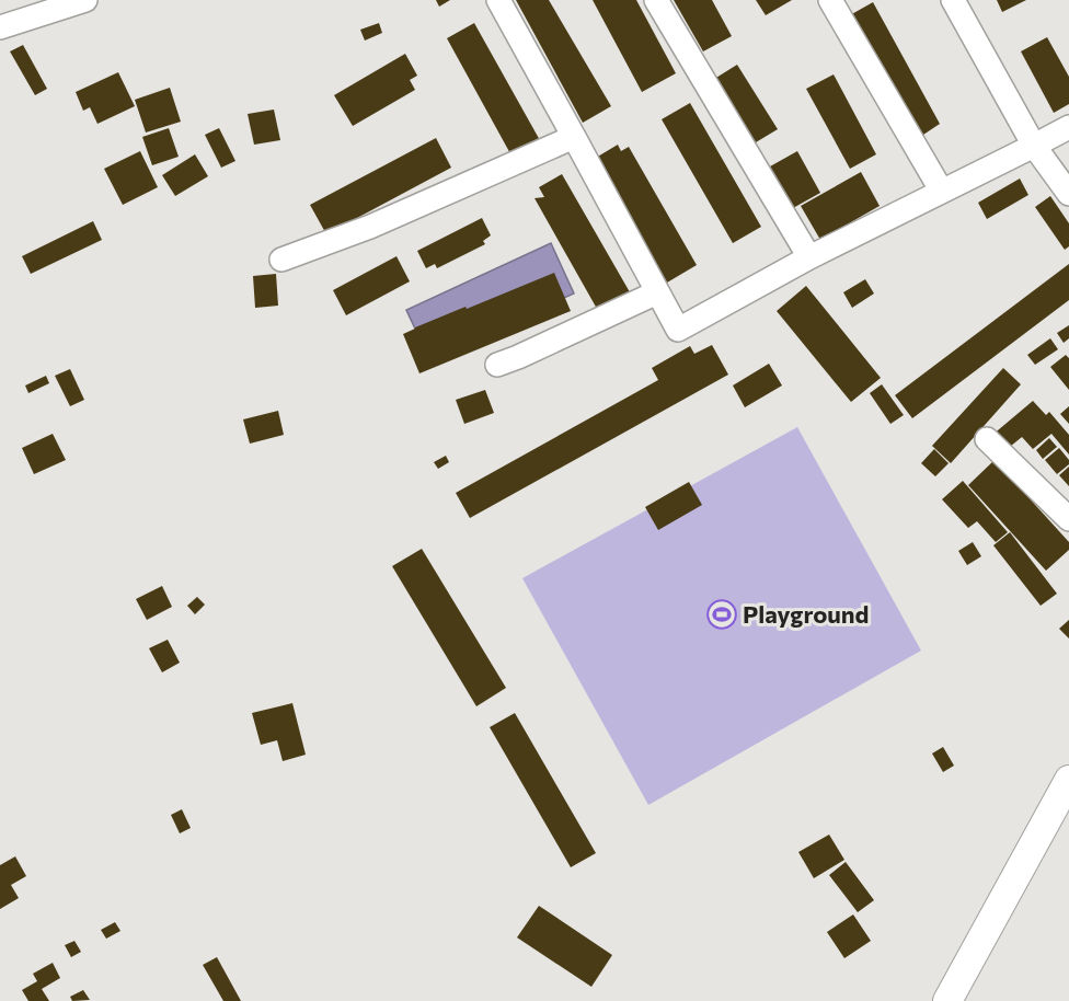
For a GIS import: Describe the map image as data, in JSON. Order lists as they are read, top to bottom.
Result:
{
  "places": {
    "sports": ["Playground"]
  }
}
